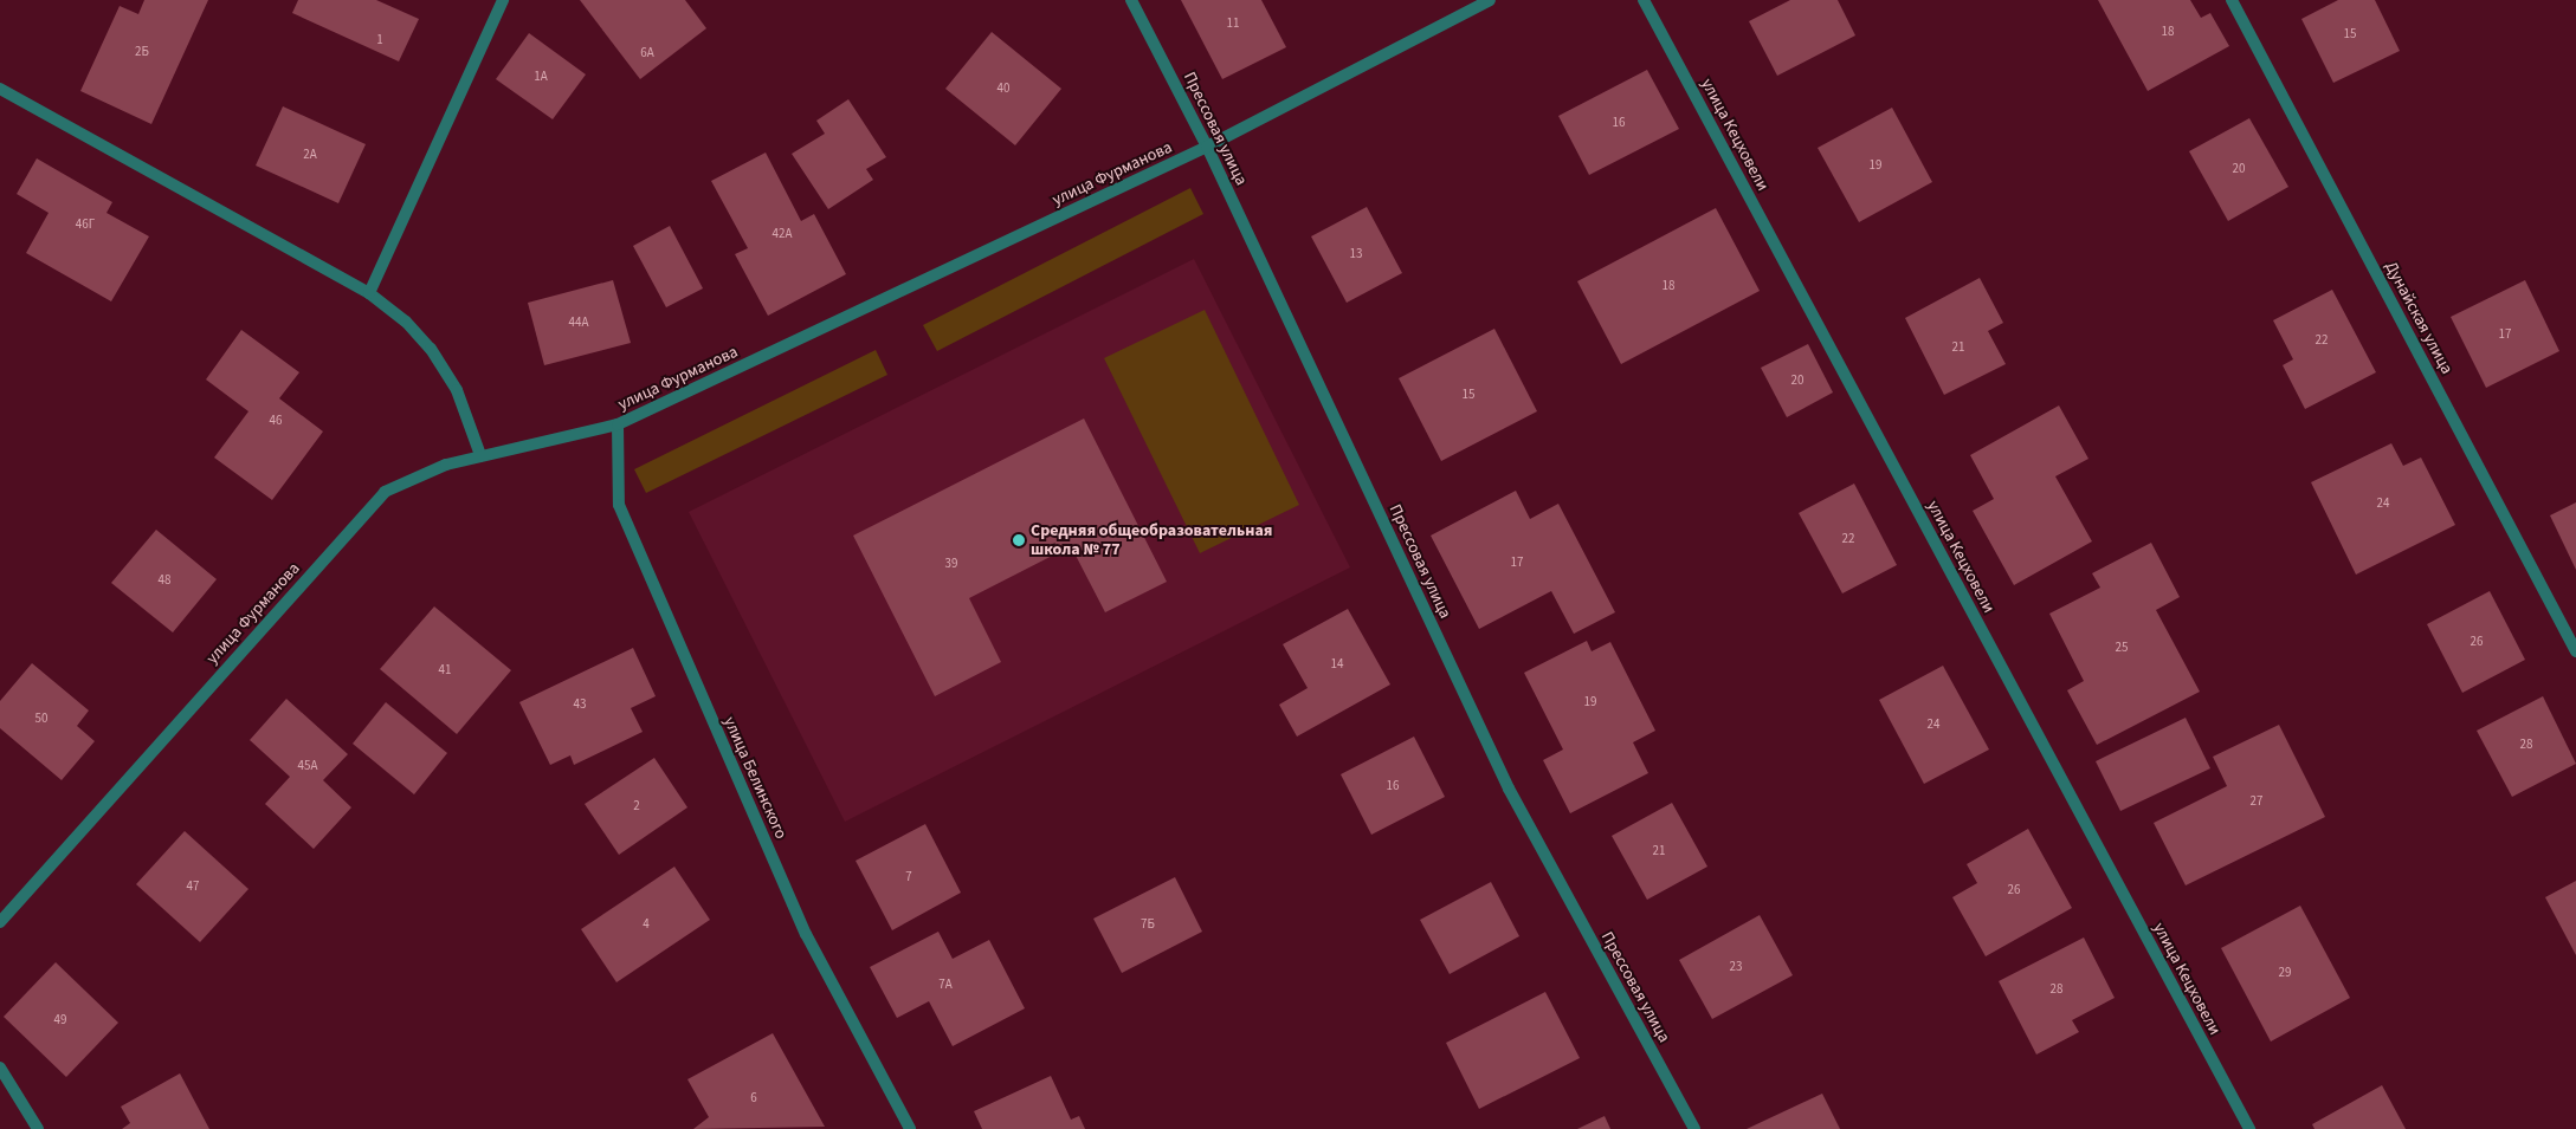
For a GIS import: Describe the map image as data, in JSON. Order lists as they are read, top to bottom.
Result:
{
  "streets": {
    "street": [
      "Прессовая улица",
      "улица Кецховели",
      "улица Фурманова",
      "Дунайская улица",
      "улица Белинского"
    ]
  },
  "crossings": [
    ["Прессовая улица", "улица Фурманова"],
    ["улица Фурманова", "улица Белинского"]
  ],
  "places": ["Средняя общеобразовательная школа № 77"],
  "house_numbers": [
    "11",
    "18",
    "15",
    "1",
    "2Б",
    "6А",
    "1А",
    "40",
    "16",
    "2А",
    "19",
    "20",
    "46Г",
    "42А",
    "13",
    "18",
    "44А",
    "17",
    "22",
    "21",
    "20",
    "15",
    "46",
    "24",
    "22",
    "17",
    "39",
    "48",
    "26",
    "25",
    "14",
    "41",
    "19",
    "43",
    "50",
    "24",
    "28",
    "45А",
    "16",
    "27",
    "2",
    "21",
    "7",
    "47",
    "26",
    "4",
    "7Б",
    "23",
    "29",
    "7А",
    "28",
    "49",
    "6"
  ]
}
